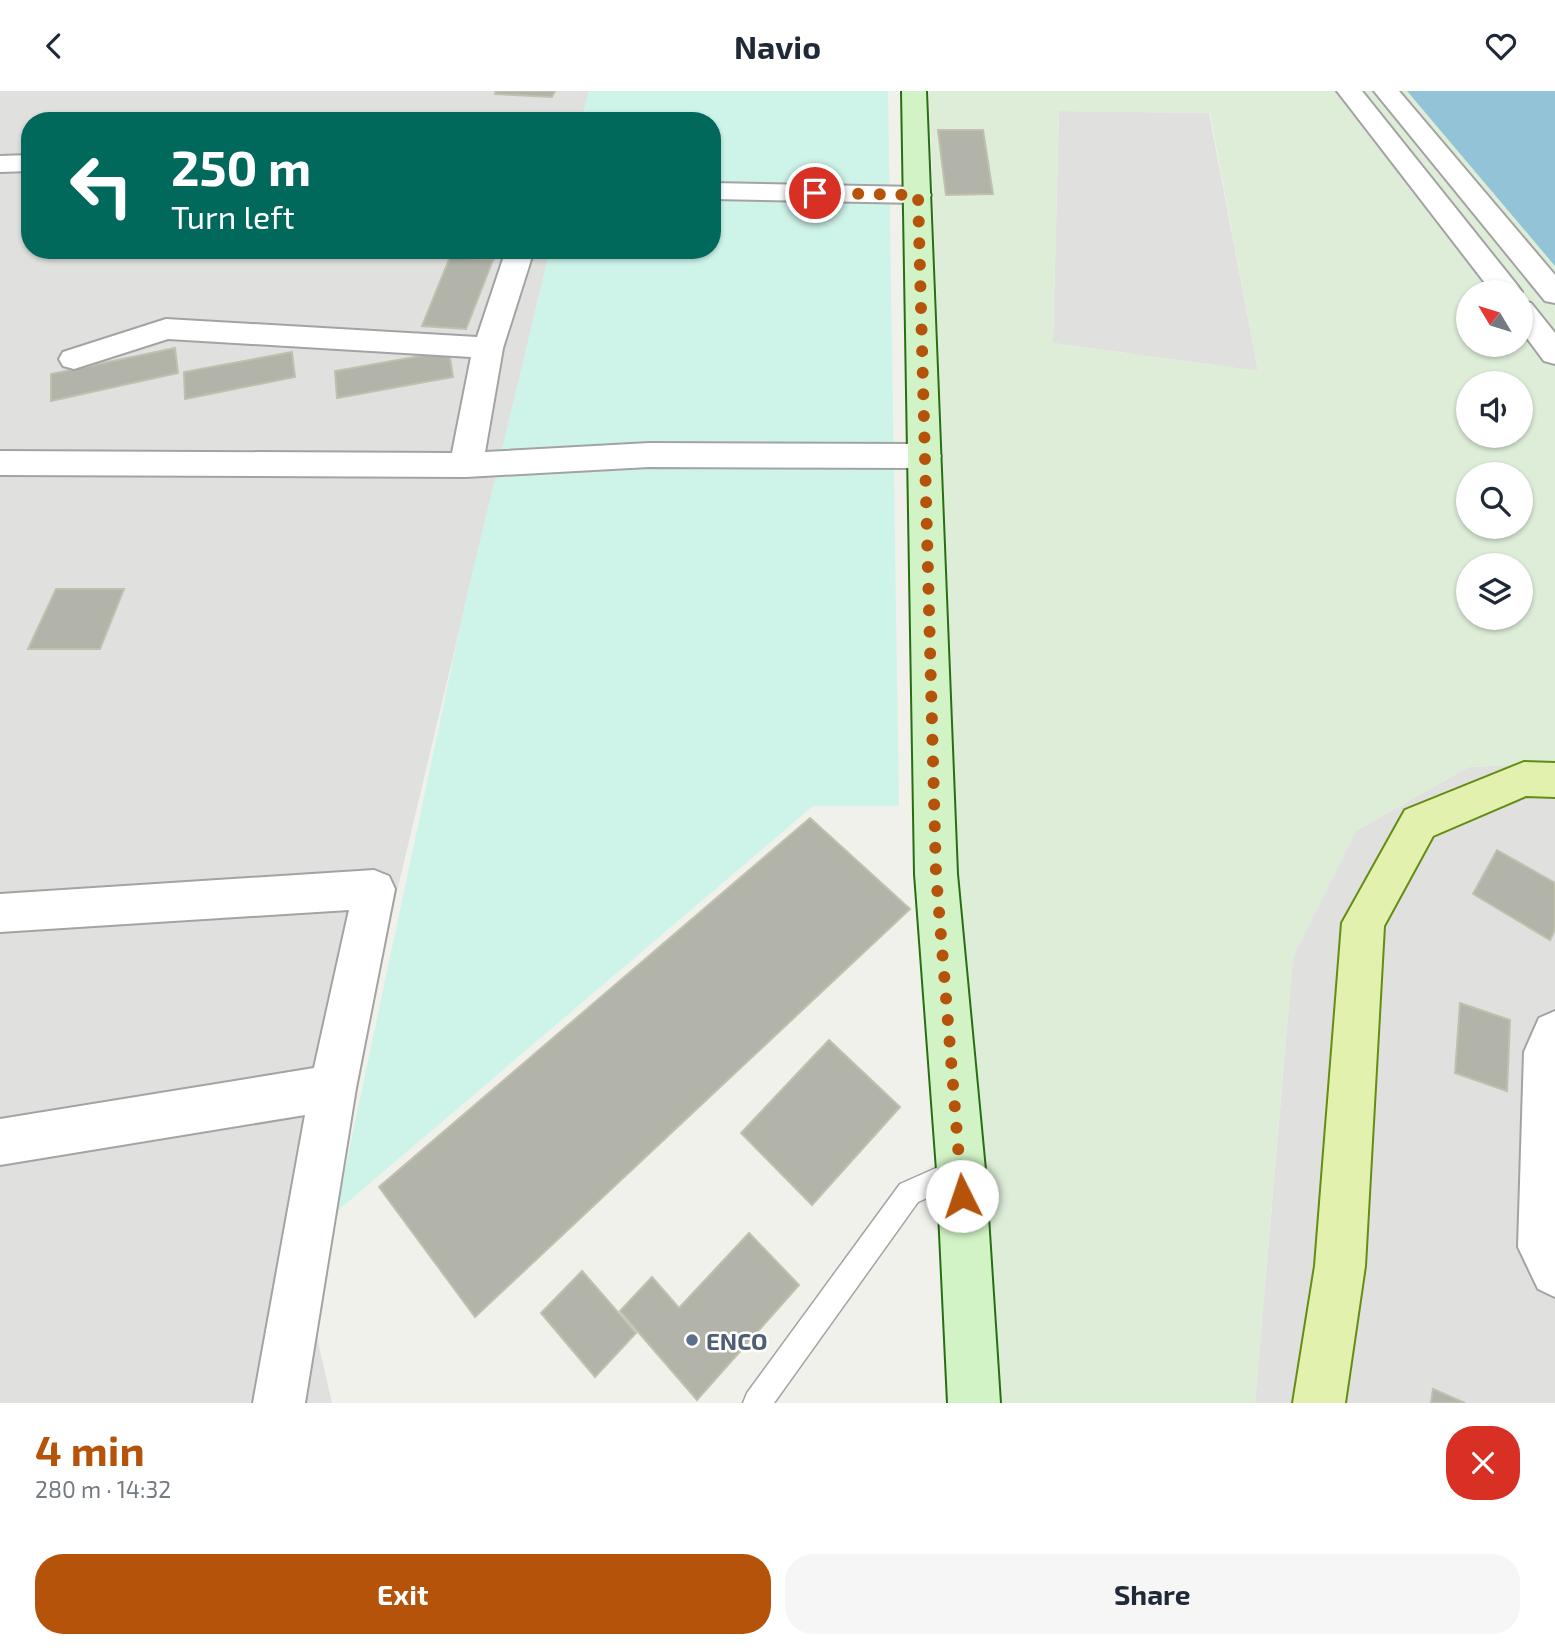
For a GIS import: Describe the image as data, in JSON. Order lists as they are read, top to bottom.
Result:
{
  "places": ["ENCO"],
  "north": "top left",
  "page": {
    "header": "Navio",
    "turn": ["250 m", "Turn left"],
    "heading": ["4 min", "280 m · 14:32"],
    "buttons": ["Exit", "Share"]
  }
}
